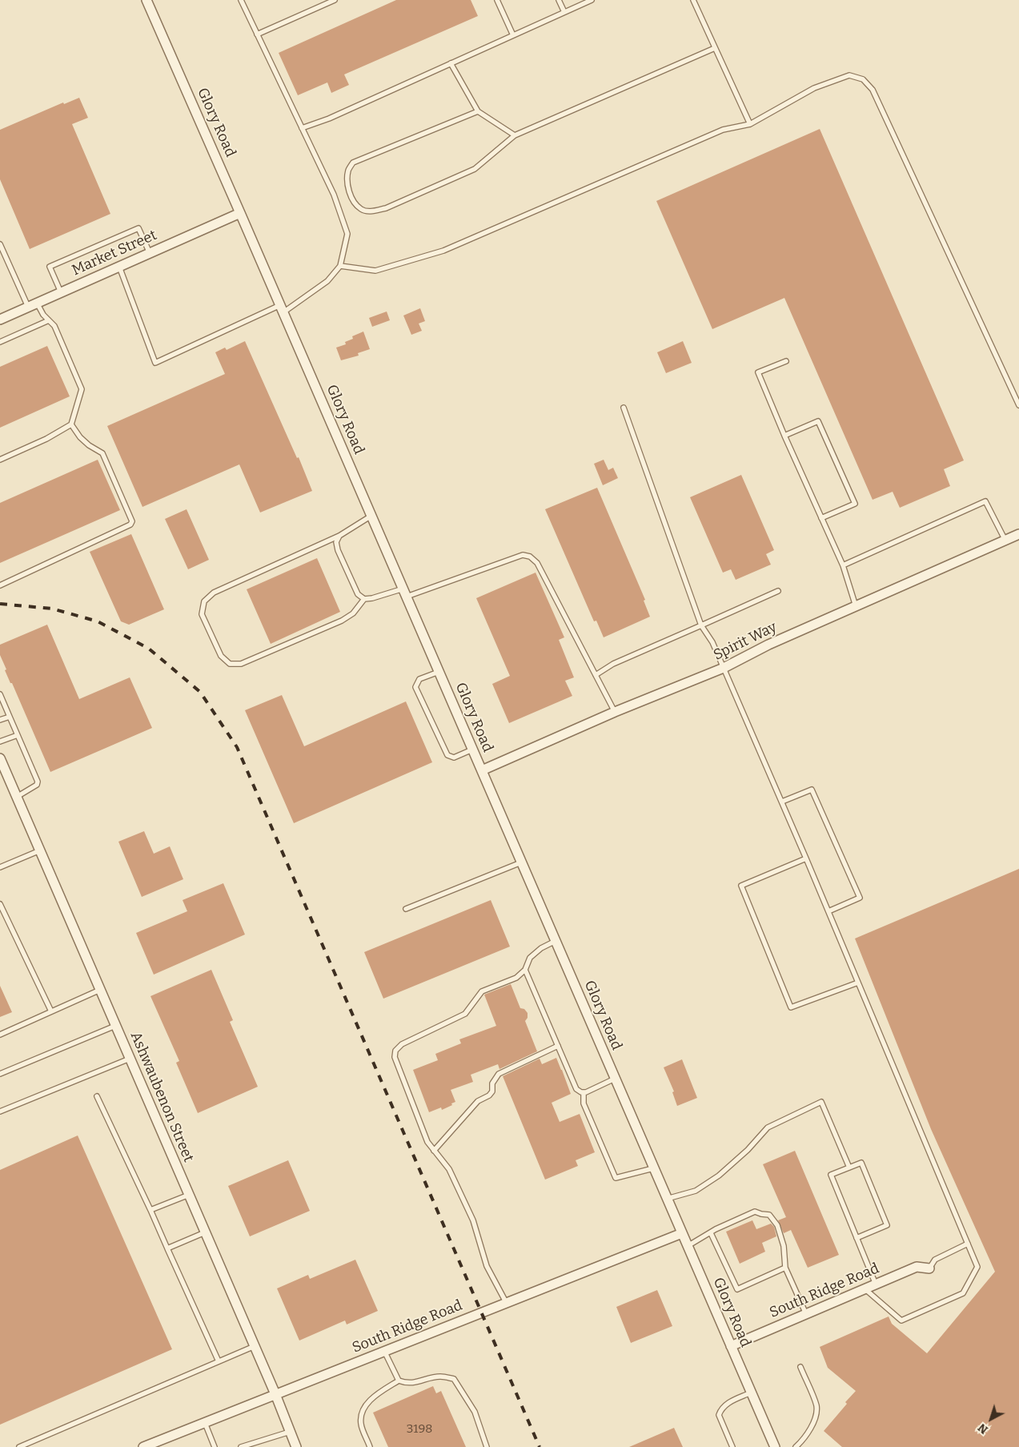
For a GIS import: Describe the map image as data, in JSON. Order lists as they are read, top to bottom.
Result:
{
  "streets": {
    "street": [
      "Glory Road",
      "Market Street",
      "Spirit Way",
      "Ashwaubenon Street",
      "South Ridge Road"
    ]
  },
  "crossings": [
    ["Glory Road", "Market Street"],
    ["Glory Road", "Spirit Way"],
    ["Glory Road", "South Ridge Road"],
    ["Ashwaubenon Street", "South Ridge Road"]
  ],
  "house_numbers": ["3198"],
  "north": "bottom left"
}
